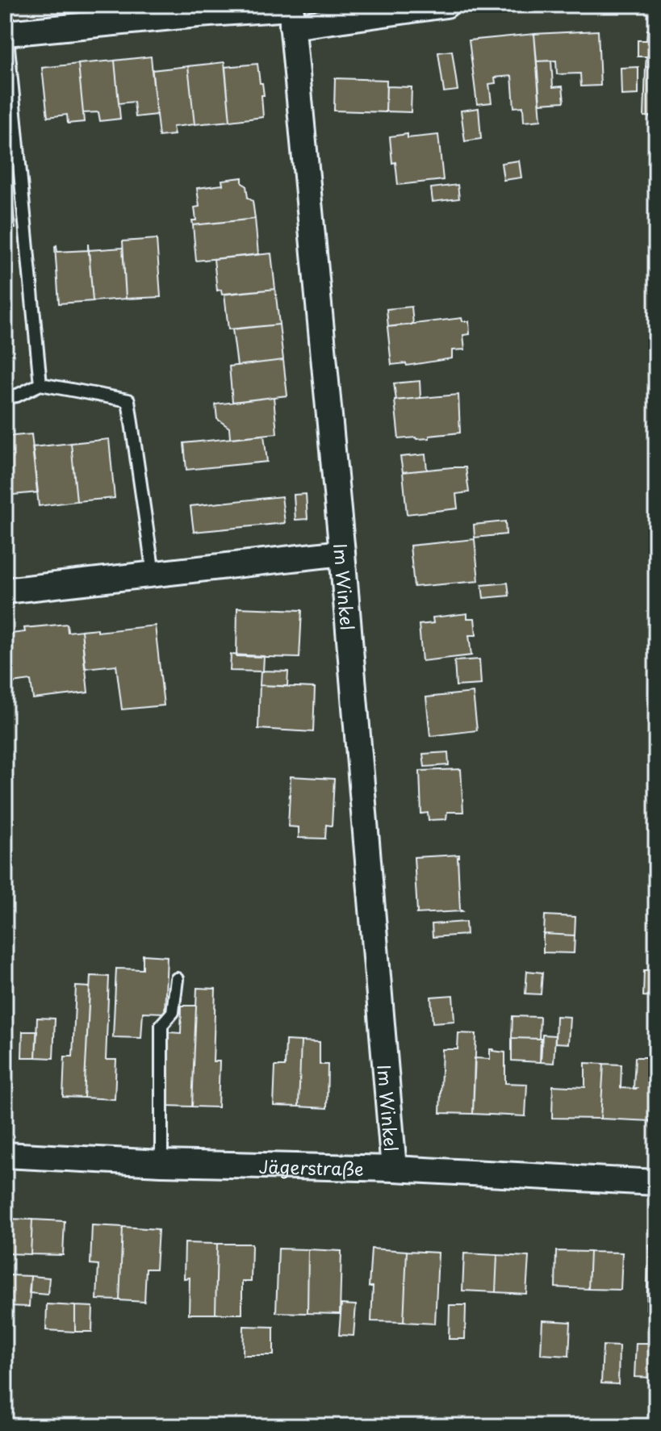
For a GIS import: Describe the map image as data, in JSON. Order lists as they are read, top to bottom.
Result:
{
  "streets": {
    "street": ["Im Winkel", "Jägerstraße"]
  },
  "crossings": [
    ["Im Winkel", "Jägerstraße"]
  ]
}
